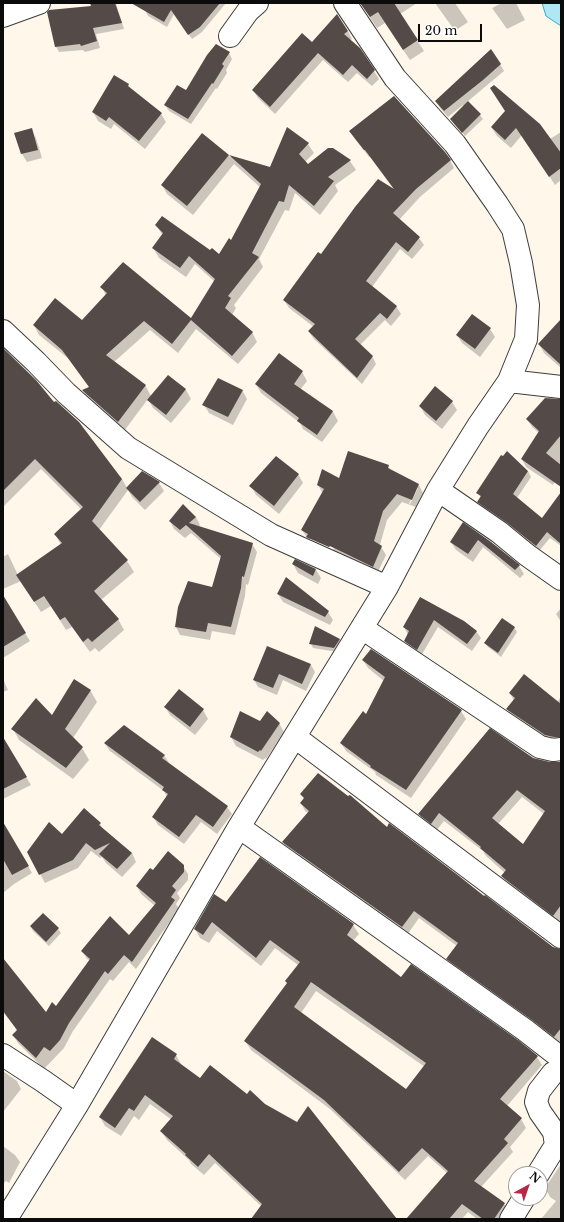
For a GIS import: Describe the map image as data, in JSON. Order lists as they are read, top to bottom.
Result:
{
  "scale_bar": "20 m",
  "north": "top right"
}
